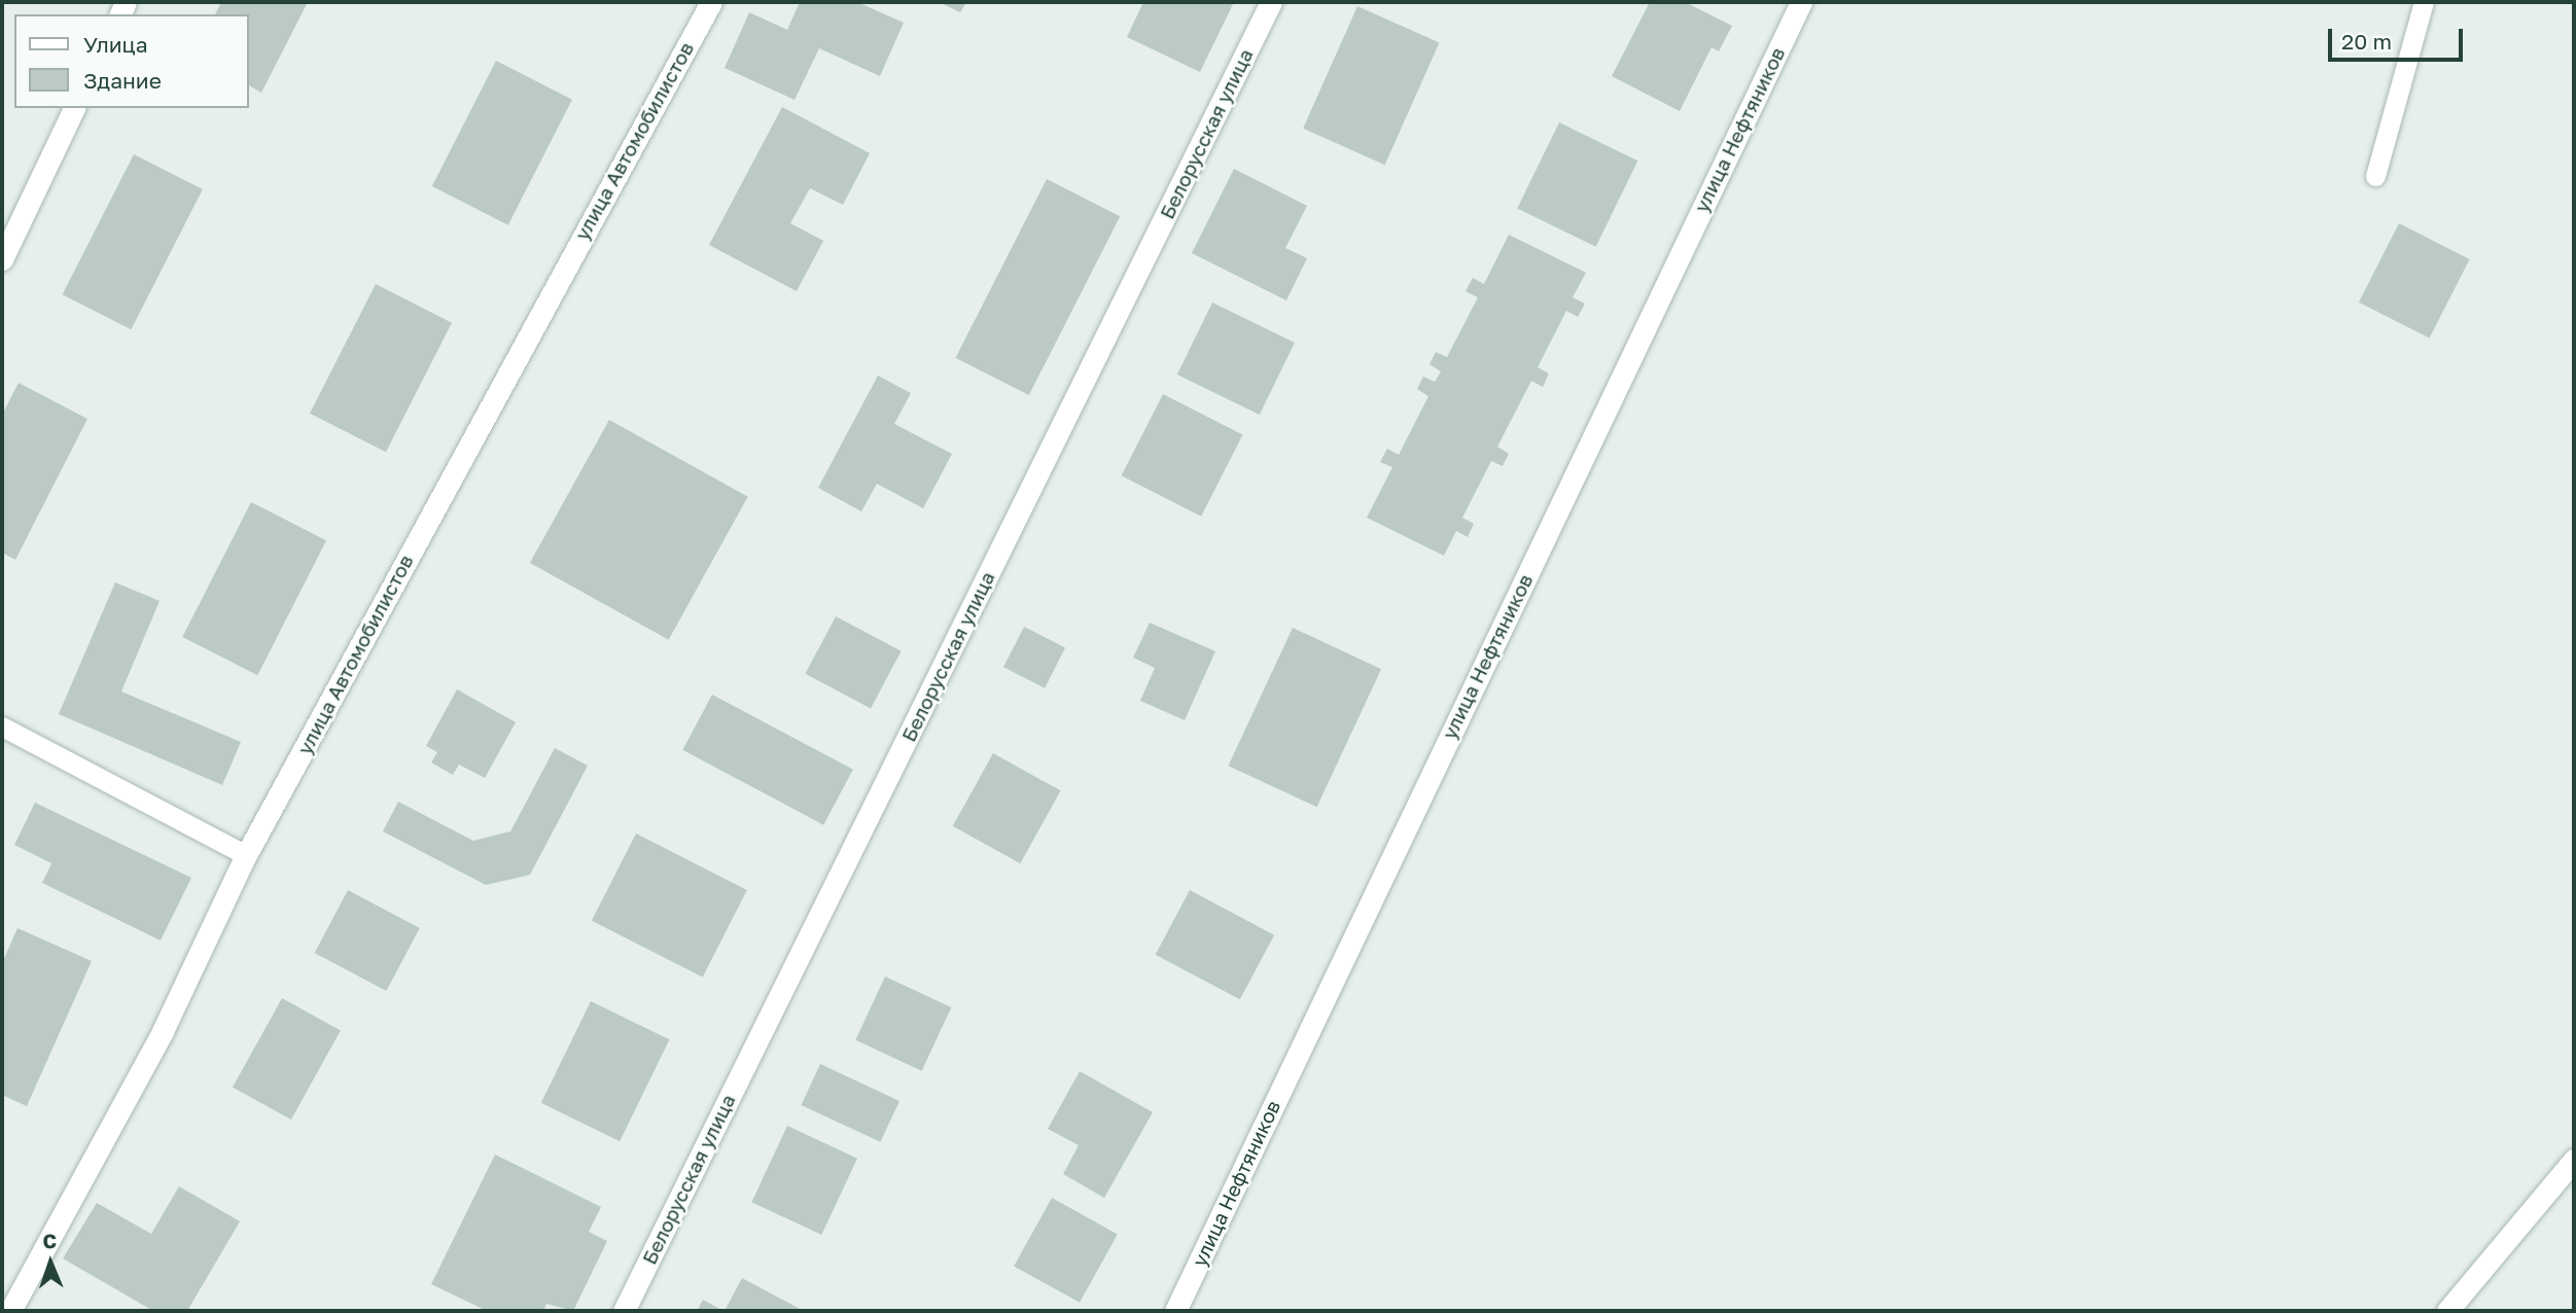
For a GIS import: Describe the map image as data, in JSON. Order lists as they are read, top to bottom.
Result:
{
  "streets": {
    "street": ["улица Нефтяников", "Белорусская улица", "улица Автомобилистов"]
  },
  "legend": ["Улица", "Здание"],
  "scale_bar": "20 m",
  "north": "top"
}
